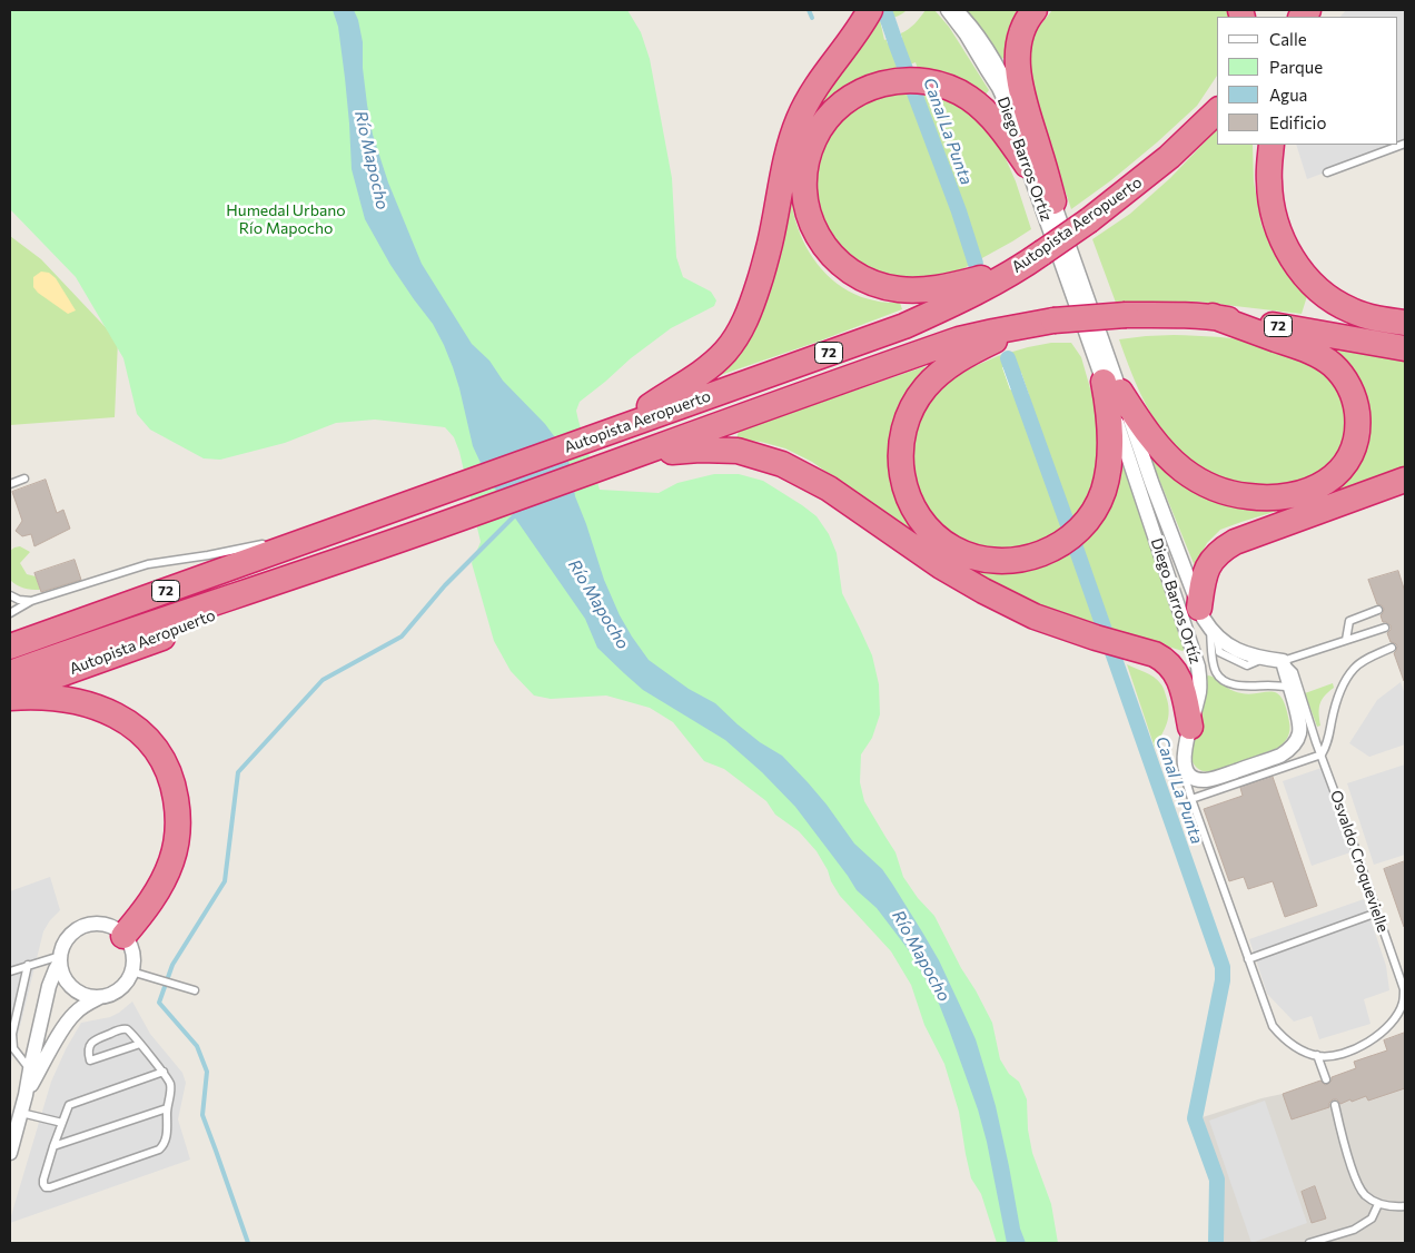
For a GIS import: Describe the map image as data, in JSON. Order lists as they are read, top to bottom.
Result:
{
  "streets": {
    "highway": ["Autopista Aeropuerto", "72"],
    "street": ["Diego Barros Ortíz"],
    "lane": ["Osvaldo Croquevielle"]
  },
  "crossings": [
    ["Diego Barros Ortíz", "Osvaldo Croquevielle"]
  ],
  "water": ["Canal La Punta", "Río Mapocho"],
  "parks": ["Humedal Urbano Río Mapocho"],
  "legend": [
    "Calle",
    "Parque",
    "Agua",
    "Edificio"
  ]
}
